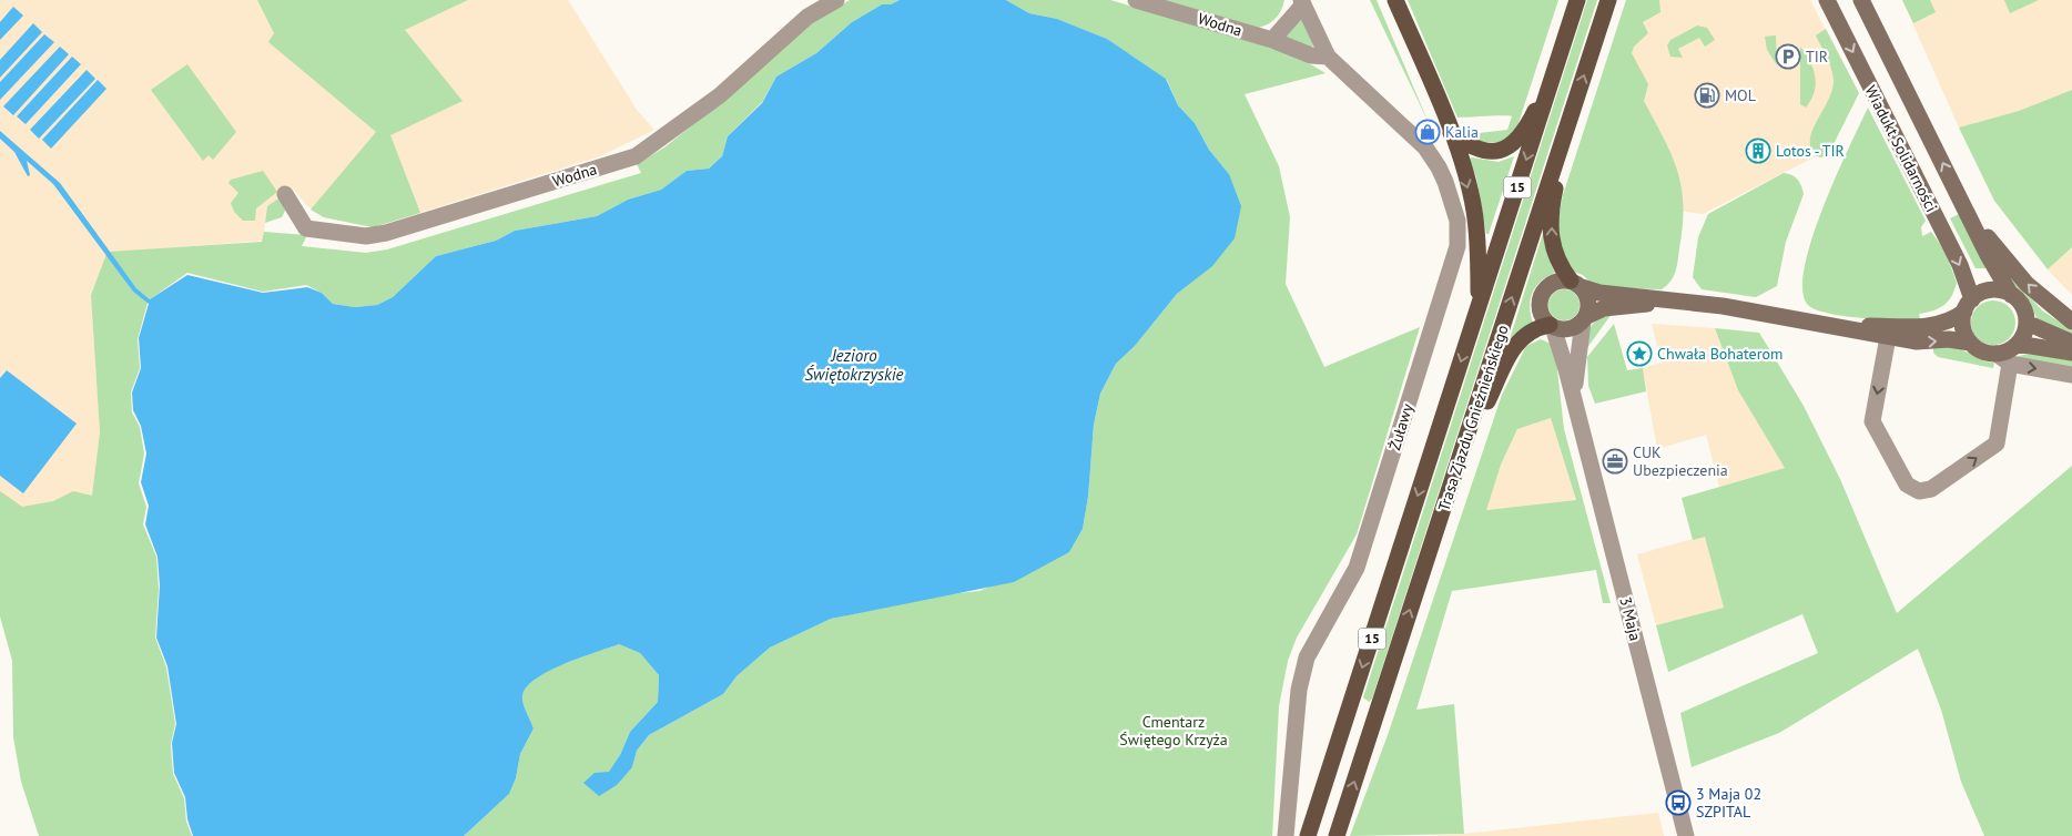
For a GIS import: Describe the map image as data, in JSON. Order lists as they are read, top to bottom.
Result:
{
  "streets": {
    "main road": ["15", "Trasa Zjazdu Gnieźnieńskiego"],
    "street": [
      "Wodna",
      "Wiadukt Solidarności",
      "Żuławy",
      "3 Maja"
    ]
  },
  "crossings": [
    ["Wodna", "Żuławy"]
  ],
  "water": ["Jezioro Świętokrzyskie"],
  "parks": ["Cmentarz Świętego Krzyża"],
  "places": {
    "parking": ["TIR"],
    "fuel station": ["MOL"],
    "shop": ["Kalia"],
    "building": ["Lotos - TIR"],
    "place": ["Chwała Bohaterom"],
    "office": ["CUK Ubezpieczenia"],
    "bus stop": ["3 Maja 02 SZPITAL"]
  }
}
